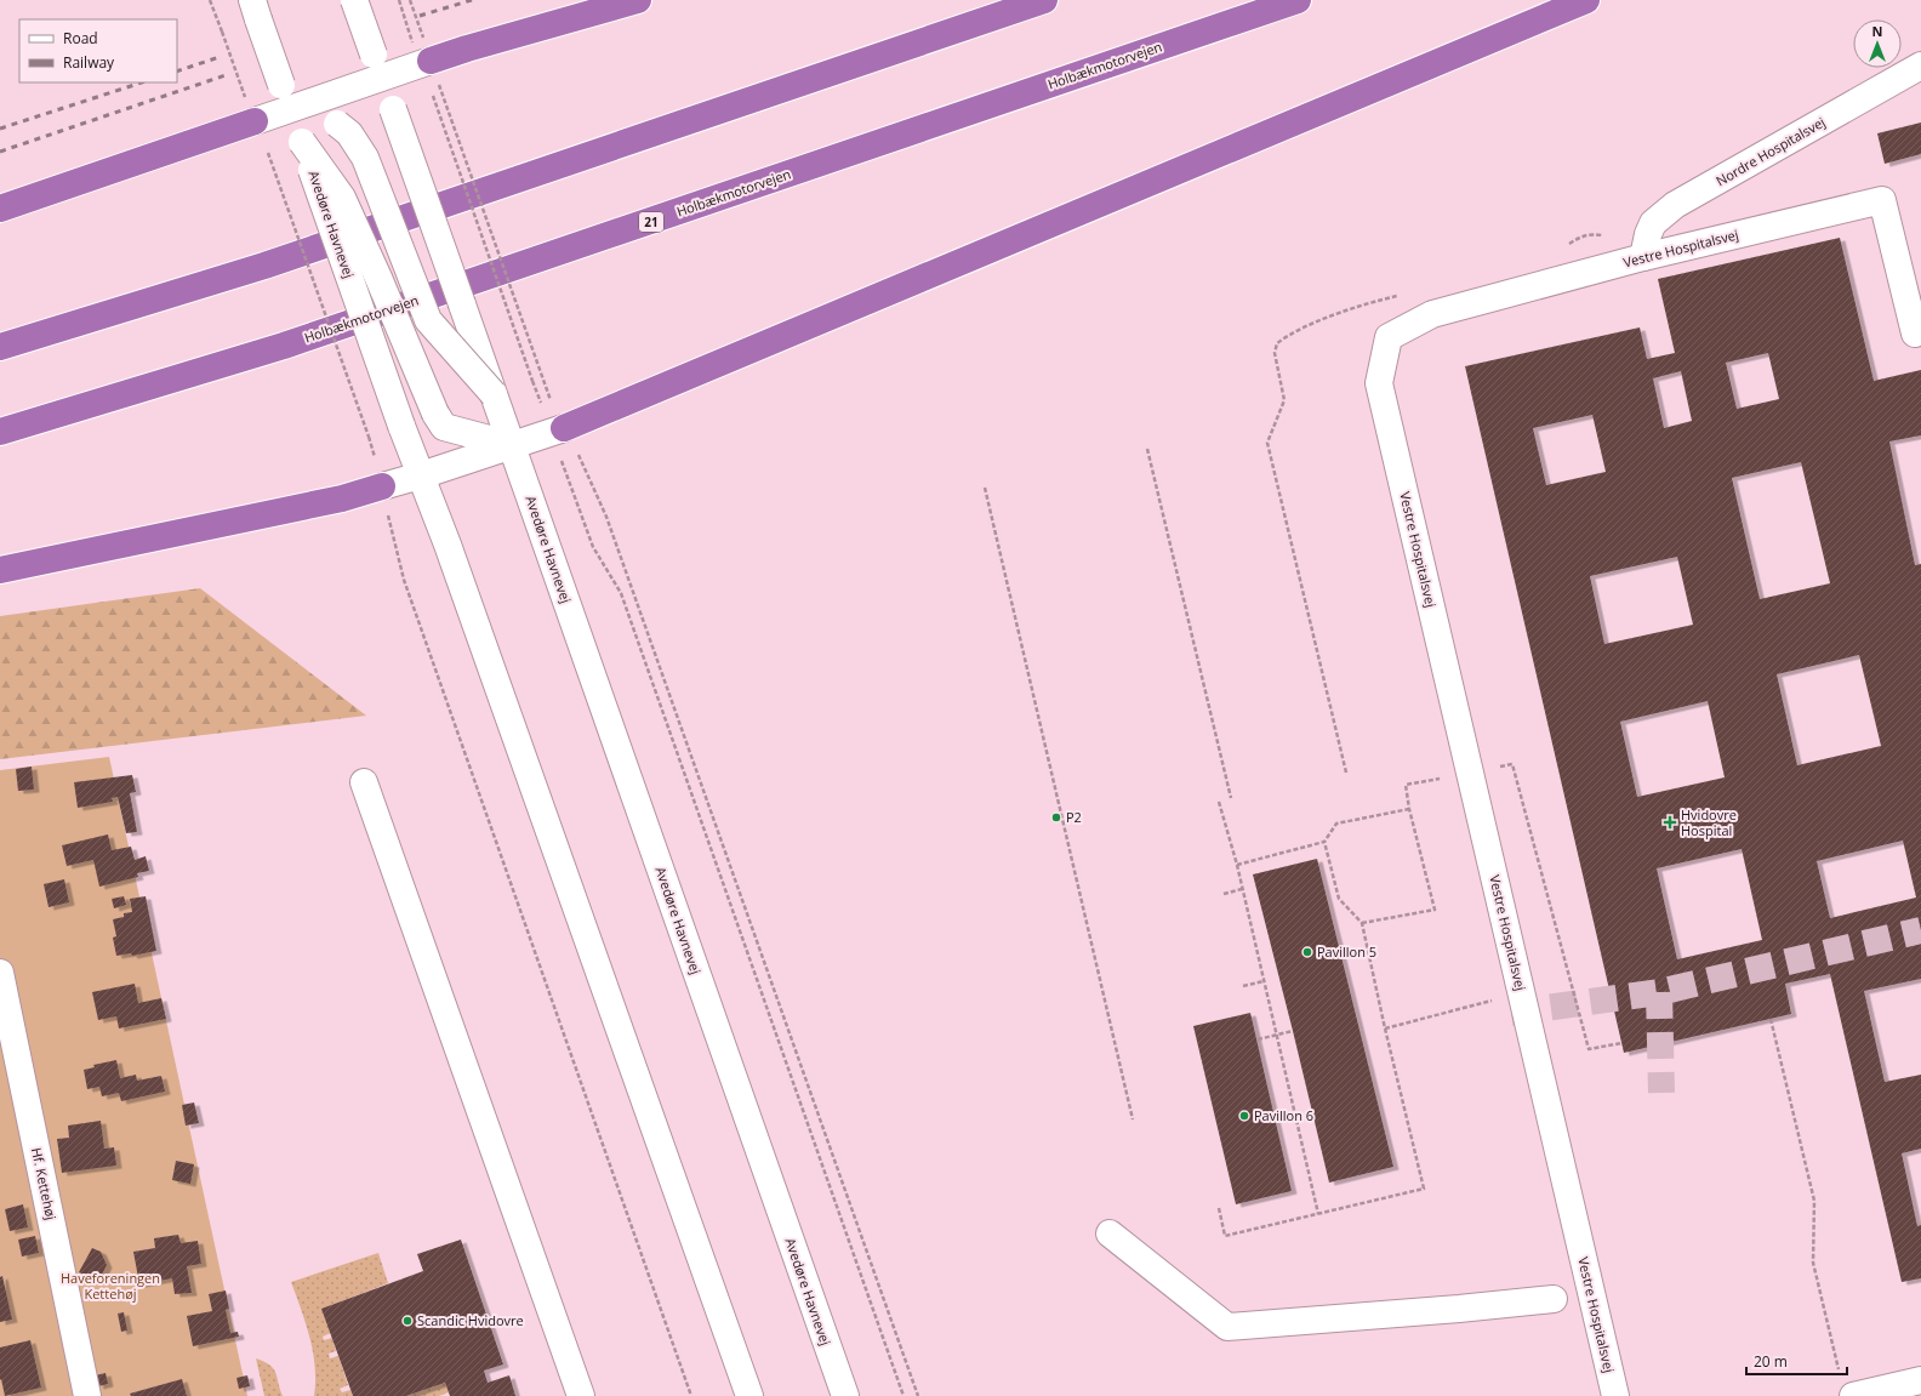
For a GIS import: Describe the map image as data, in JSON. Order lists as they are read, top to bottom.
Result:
{
  "streets": {
    "highway": ["Holbækmotorvejen", "21"],
    "street": [
      "Nordre Hospitalsvej",
      "Avedøre Havnevej",
      "Vestre Hospitalsvej",
      "Hf. Kettehøj"
    ]
  },
  "crossings": [
    ["Nordre Hospitalsvej", "Vestre Hospitalsvej"]
  ],
  "parks": ["Haveforeningen Kettehøj"],
  "places": {
    "other": [
      "P2",
      "Pavillon 5",
      "Pavillon 6",
      "Scandic Hvidovre"
    ],
    "health": ["Hvidovre Hospital"]
  },
  "legend": ["Road", "Railway"],
  "scale_bar": "20 m",
  "north": "top"
}
